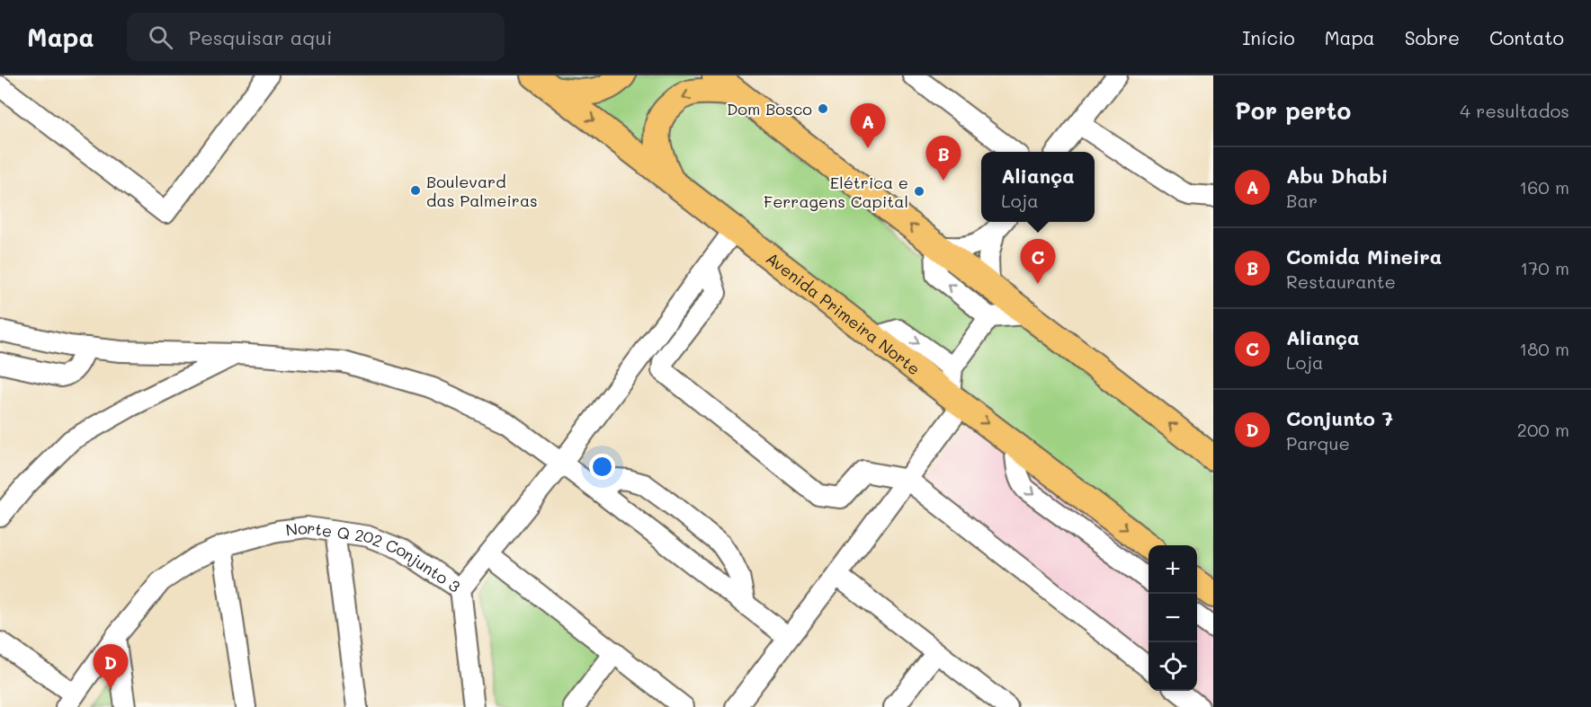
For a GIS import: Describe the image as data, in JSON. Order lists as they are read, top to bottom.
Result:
{
  "streets": {
    "main road": ["Avenida Primeira Norte"],
    "street": ["Norte Q 202 Conjunto 3"]
  },
  "crossings": [
    ["Avenida Primeira Norte", "Norte Q 202 Conjunto 3"]
  ],
  "places": ["Dom Bosco", "Boulevard das Palmeiras", "Elétrica e Ferragens Capital"],
  "page": {
    "header": "Mapa",
    "search": "Pesquisar aqui",
    "nav": [
      "Início",
      "Mapa",
      "Sobre",
      "Contato"
    ],
    "heading": ["Por perto", "4 resultados"],
    "pins": [
      "A",
      "B",
      "C",
      "D"
    ],
    "list": [
      {
        "mark": "A",
        "name": "Abu Dhabi",
        "note": "Bar",
        "value": "160 m"
      },
      {
        "mark": "B",
        "name": "Comida Mineira",
        "note": "Restaurante",
        "value": "170 m"
      },
      {
        "mark": "C",
        "name": "Aliança",
        "note": "Loja",
        "value": "180 m"
      },
      {
        "mark": "D",
        "name": "Conjunto 7",
        "note": "Parque",
        "value": "200 m"
      }
    ],
    "popup": ["Aliança", "Loja"],
    "map_buttons": ["+", "−"]
  }
}
